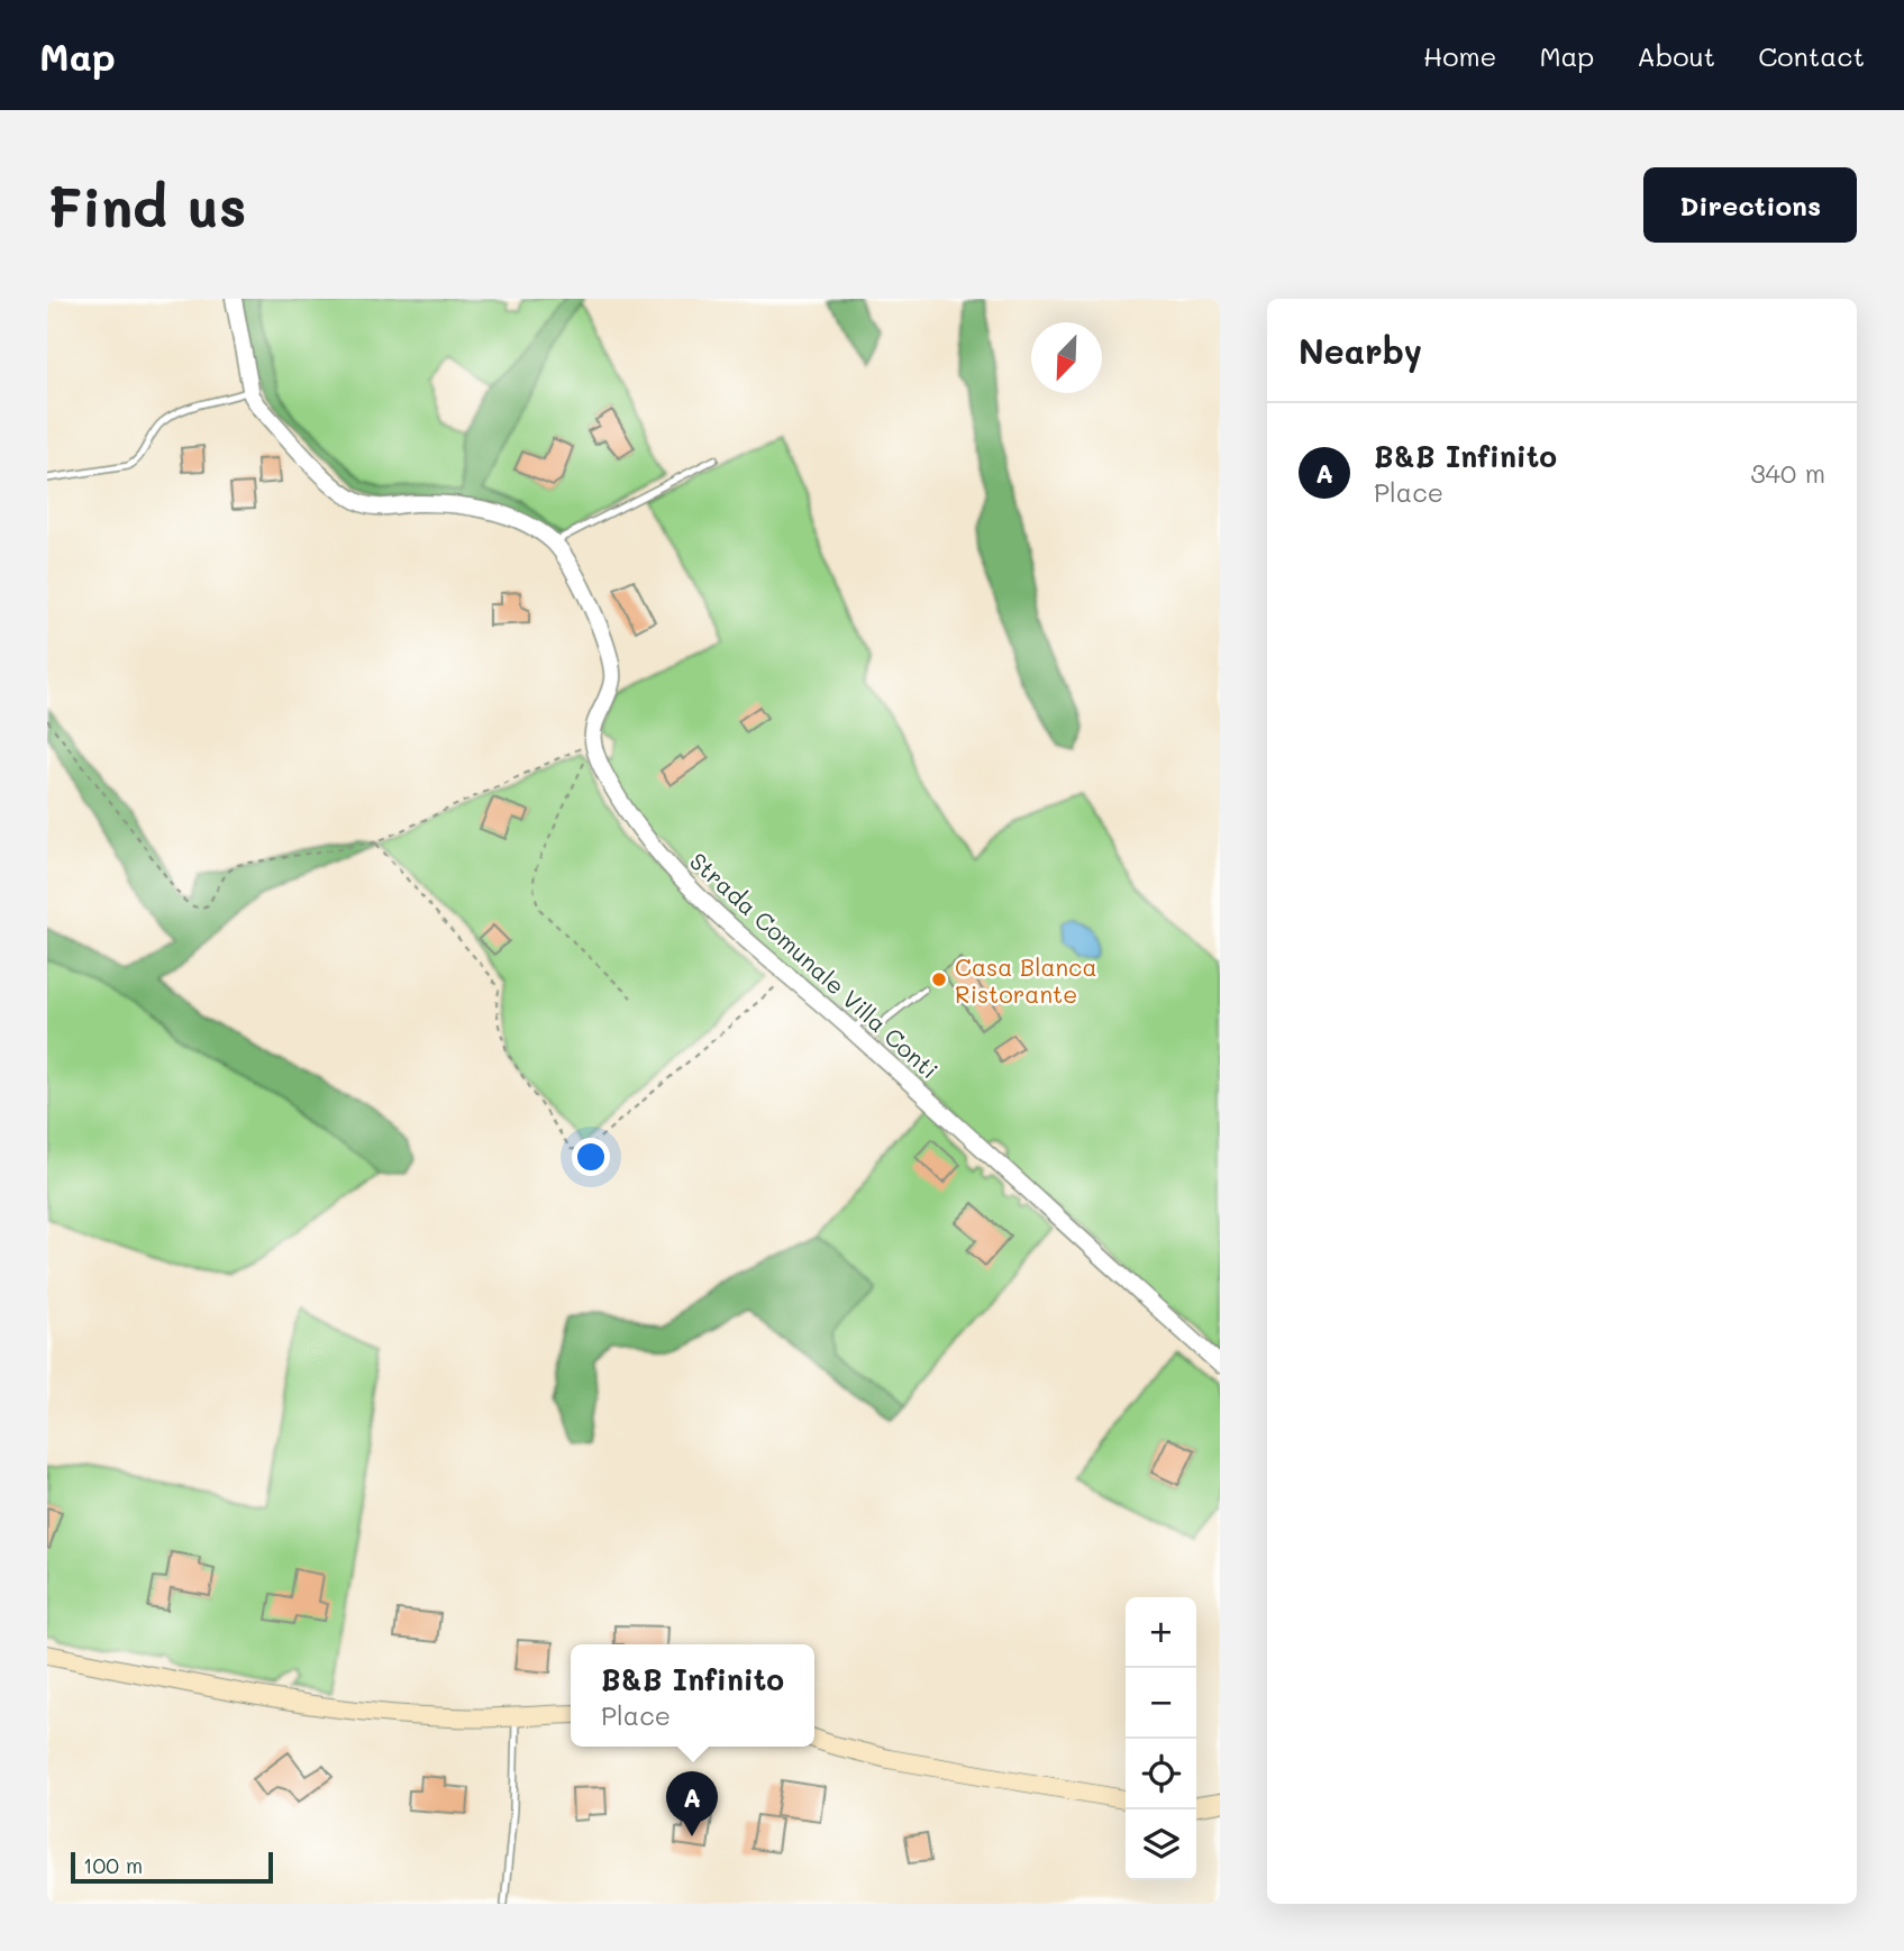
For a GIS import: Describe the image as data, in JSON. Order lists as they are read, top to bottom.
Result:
{
  "streets": {
    "street": ["Strada Comunale Villa Conti"]
  },
  "places": ["Casa Blanca Ristorante"],
  "scale_bar": "100 m",
  "north": "bottom left",
  "page": {
    "header": "Map",
    "nav": [
      "Home",
      "Map",
      "About",
      "Contact"
    ],
    "buttons": "Directions",
    "title": "Find us",
    "heading": "Nearby",
    "list": [
      {
        "mark": "A",
        "name": "B&B Infinito",
        "note": "Place",
        "value": "340 m"
      }
    ],
    "map_buttons": ["+", "−"],
    "popup": ["B&B Infinito", "Place"],
    "pins": "A",
    "scale": "100 m"
  }
}
